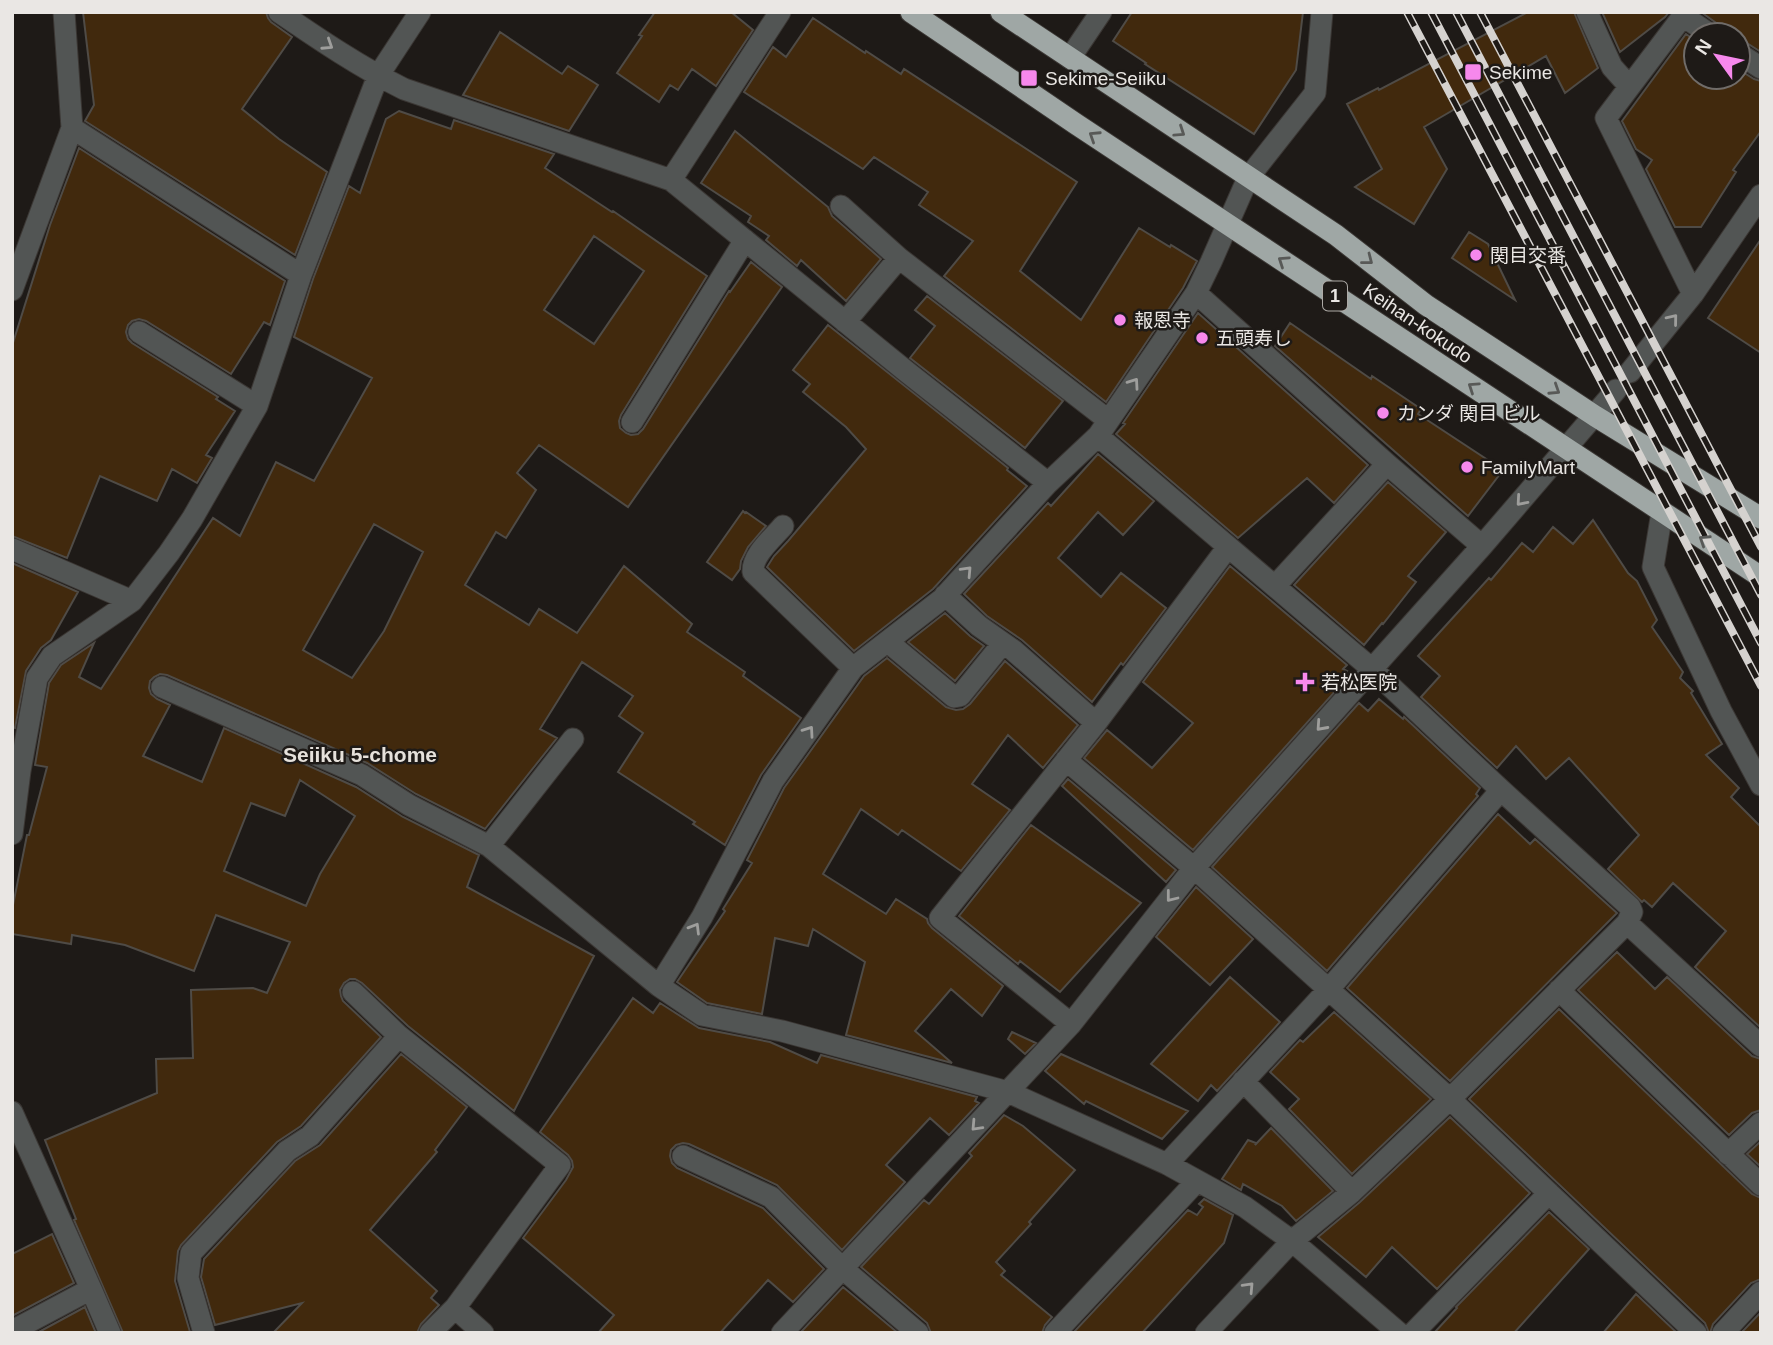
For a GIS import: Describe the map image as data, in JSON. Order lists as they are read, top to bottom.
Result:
{
  "streets": {
    "highway": ["1", "Keihan-kokudo"]
  },
  "districts": ["Seiiku 5-chome"],
  "places": {
    "transit": ["Sekime", "Sekime-Seiiku"],
    "other": [
      "関目交番",
      "報恩寺",
      "五頭寿し",
      "カンダ 関目 ビル",
      "FamilyMart"
    ],
    "health": ["若松医院"]
  },
  "north": "top left"
}
